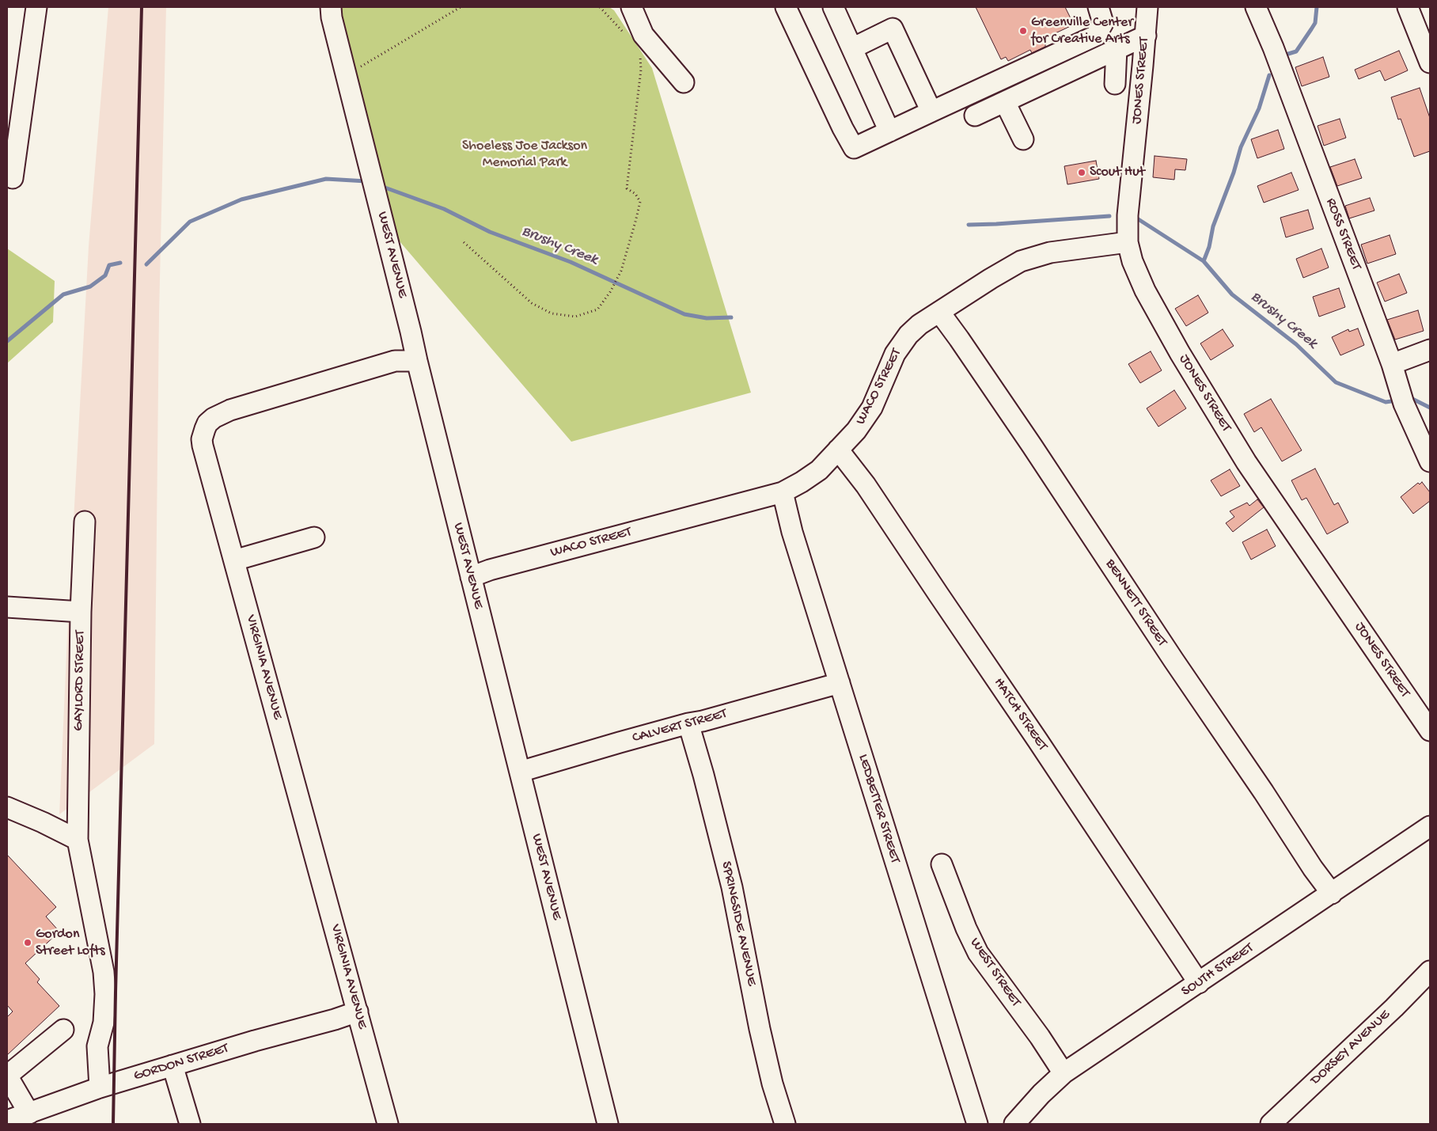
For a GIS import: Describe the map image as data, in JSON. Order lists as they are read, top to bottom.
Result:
{
  "streets": {
    "street": [
      "JONES STREET",
      "ROSS STREET",
      "WEST AVENUE",
      "WACO STREET",
      "BENNETT STREET",
      "VIRGINIA AVENUE",
      "GAYLORD STREET",
      "HATCH STREET",
      "CALVERT STREET",
      "LEDBETTER STREET",
      "SPRINGSIDE AVENUE",
      "SOUTH STREET",
      "WEST STREET",
      "DORSEY AVENUE",
      "GORDON STREET"
    ]
  },
  "crossings": [
    ["JONES STREET", "WACO STREET"],
    ["WEST AVENUE", "WACO STREET"],
    ["WEST AVENUE", "VIRGINIA AVENUE"],
    ["WEST AVENUE", "CALVERT STREET"],
    ["WACO STREET", "BENNETT STREET"],
    ["WACO STREET", "HATCH STREET"],
    ["WACO STREET", "LEDBETTER STREET"],
    ["BENNETT STREET", "SOUTH STREET"],
    ["VIRGINIA AVENUE", "GORDON STREET"],
    ["GAYLORD STREET", "GORDON STREET"],
    ["HATCH STREET", "SOUTH STREET"],
    ["CALVERT STREET", "LEDBETTER STREET"],
    ["CALVERT STREET", "SPRINGSIDE AVENUE"],
    ["SOUTH STREET", "WEST STREET"]
  ],
  "water": ["Brushy Creek"],
  "parks": ["Shoeless Joe Jackson Memorial Park"],
  "places": ["Greenville Center for Creative Arts", "Scout Hut", "Gordon Street Lofts"]
}
